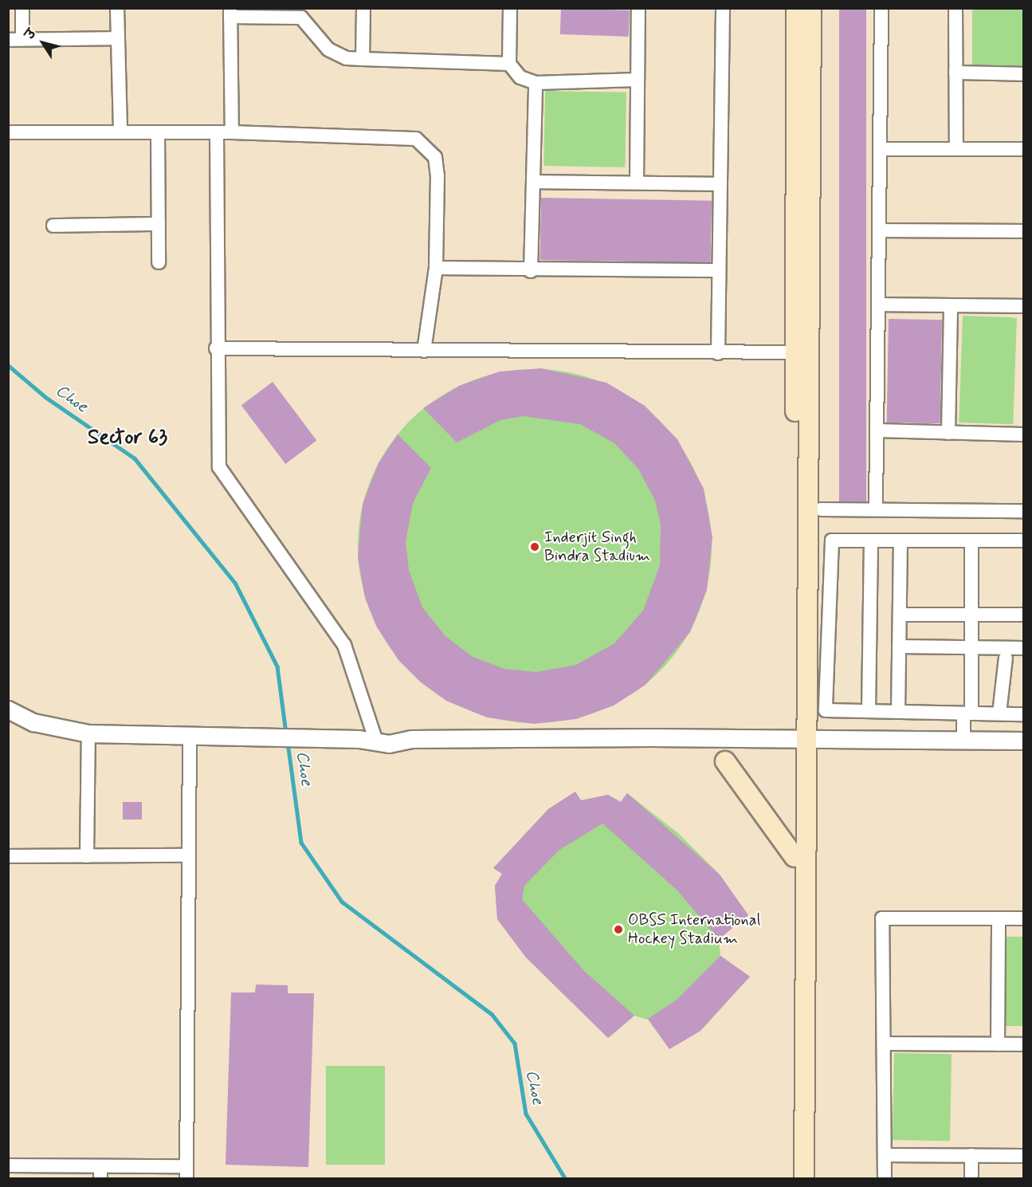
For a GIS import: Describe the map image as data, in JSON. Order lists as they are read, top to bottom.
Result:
{
  "districts": ["Sector 63"],
  "water": ["Choe"],
  "places": ["Inderjit Singh Bindra Stadium", "OBSS International Hockey Stadium"],
  "north": "top left"
}
